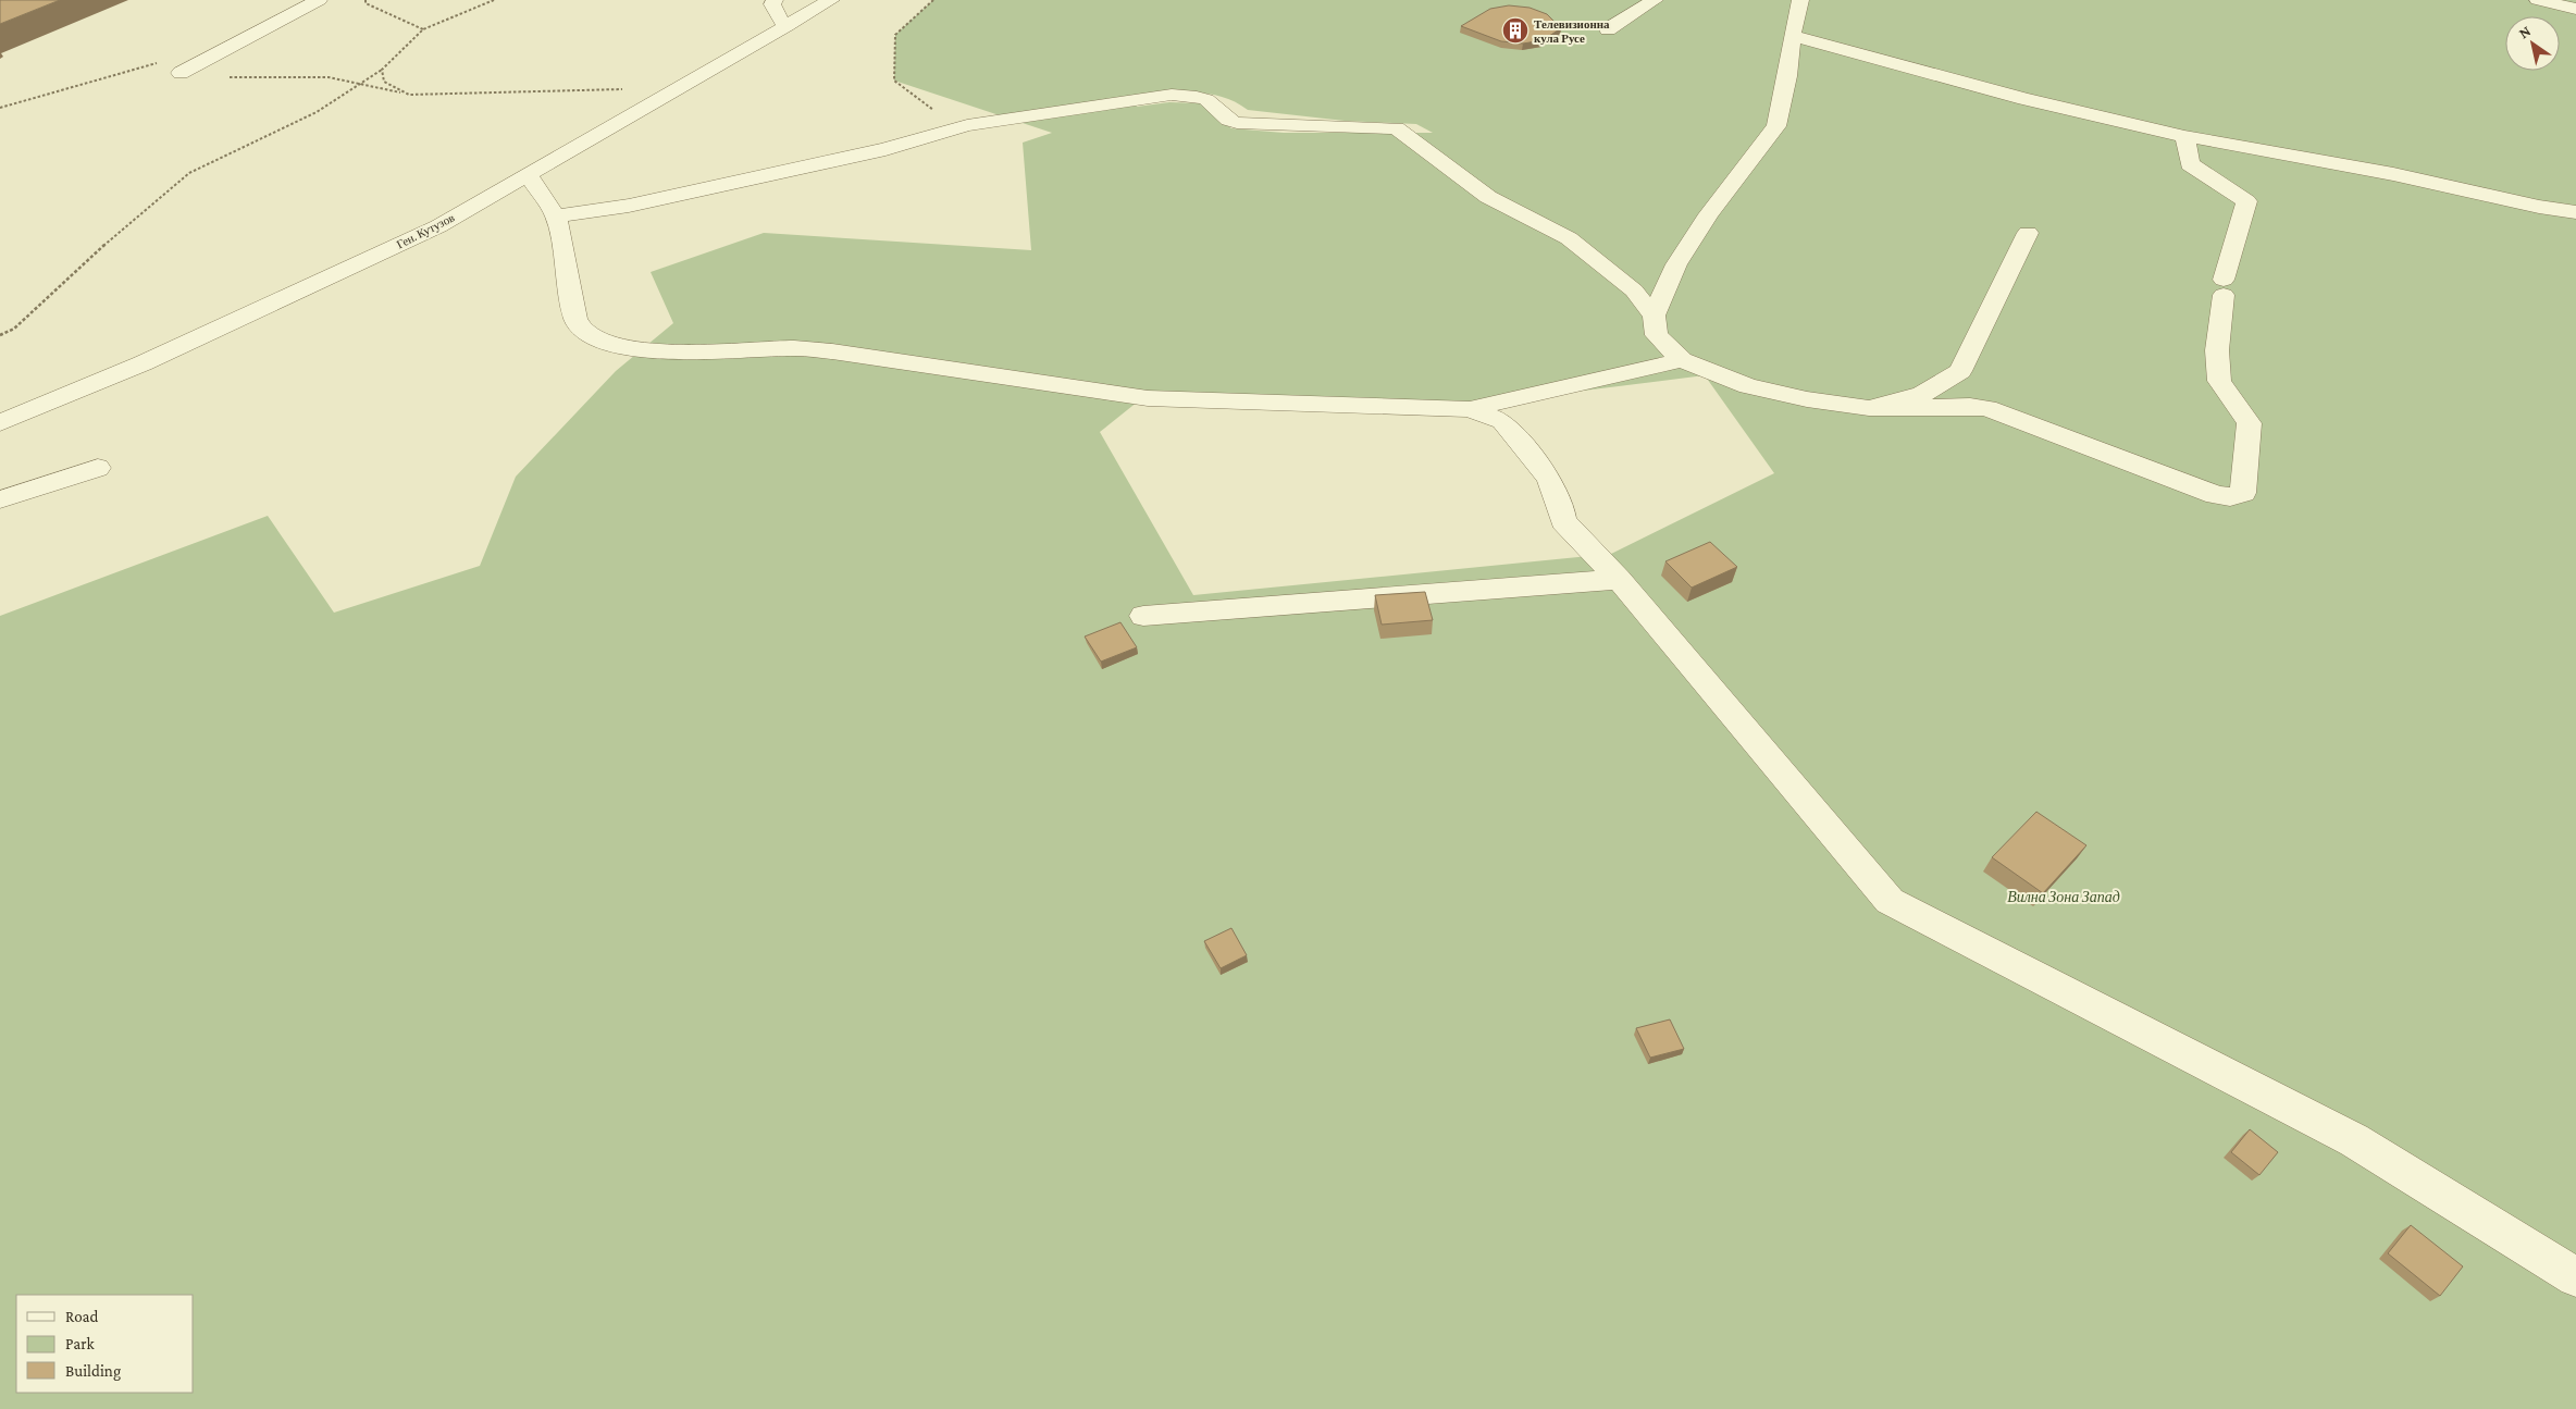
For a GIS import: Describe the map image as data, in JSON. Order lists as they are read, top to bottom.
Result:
{
  "streets": {
    "street": ["Ген. Кутузов"]
  },
  "parks": ["Вилна Зона Запад"],
  "places": {
    "building": ["Телевизионна кула Русе"]
  },
  "legend": ["Road", "Park", "Building"],
  "north": "top left"
}
